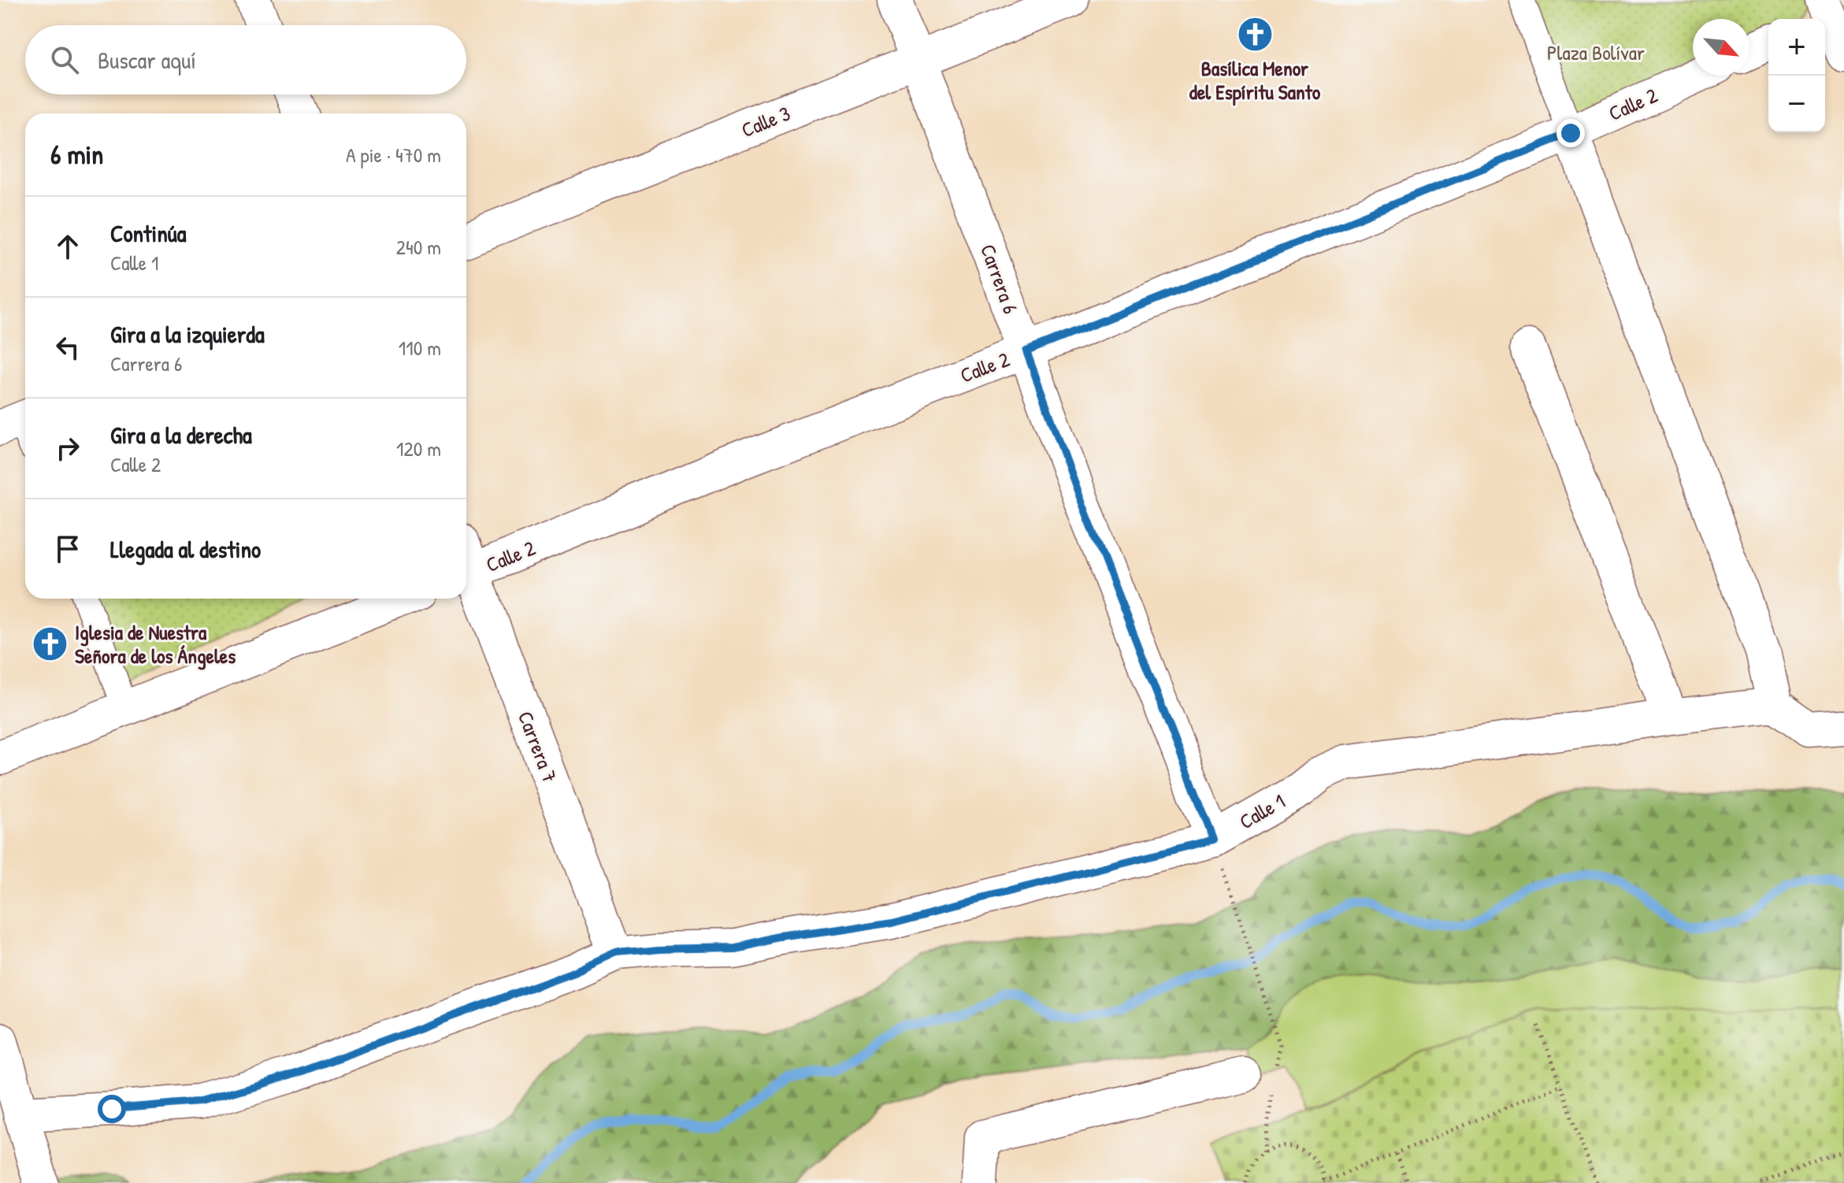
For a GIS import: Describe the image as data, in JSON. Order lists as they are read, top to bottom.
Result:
{
  "streets": {
    "street": [
      "Calle 2",
      "Calle 3",
      "Carrera 6",
      "Carrera 7",
      "Calle 1"
    ]
  },
  "crossings": [
    ["Calle 2", "Carrera 6"],
    ["Calle 3", "Carrera 6"],
    ["Carrera 6", "Calle 1"],
    ["Carrera 7", "Calle 1"]
  ],
  "parks": ["Plaza Bolívar"],
  "places": {
    "church": ["Basílica Menor del Espíritu Santo", "Iglesia de Nuestra Señora de los Ángeles"]
  },
  "north": "bottom right",
  "page": {
    "map_buttons": ["+", "−"],
    "search": "Buscar aquí",
    "heading": ["6 min", "A pie · 470 m"],
    "list": [
      ["Continúa", "Calle 1", "240 m"],
      ["Gira a la izquierda", "Carrera 6", "110 m"],
      ["Gira a la derecha", "Calle 2", "120 m"],
      "Llegada al destino"
    ]
  }
}
